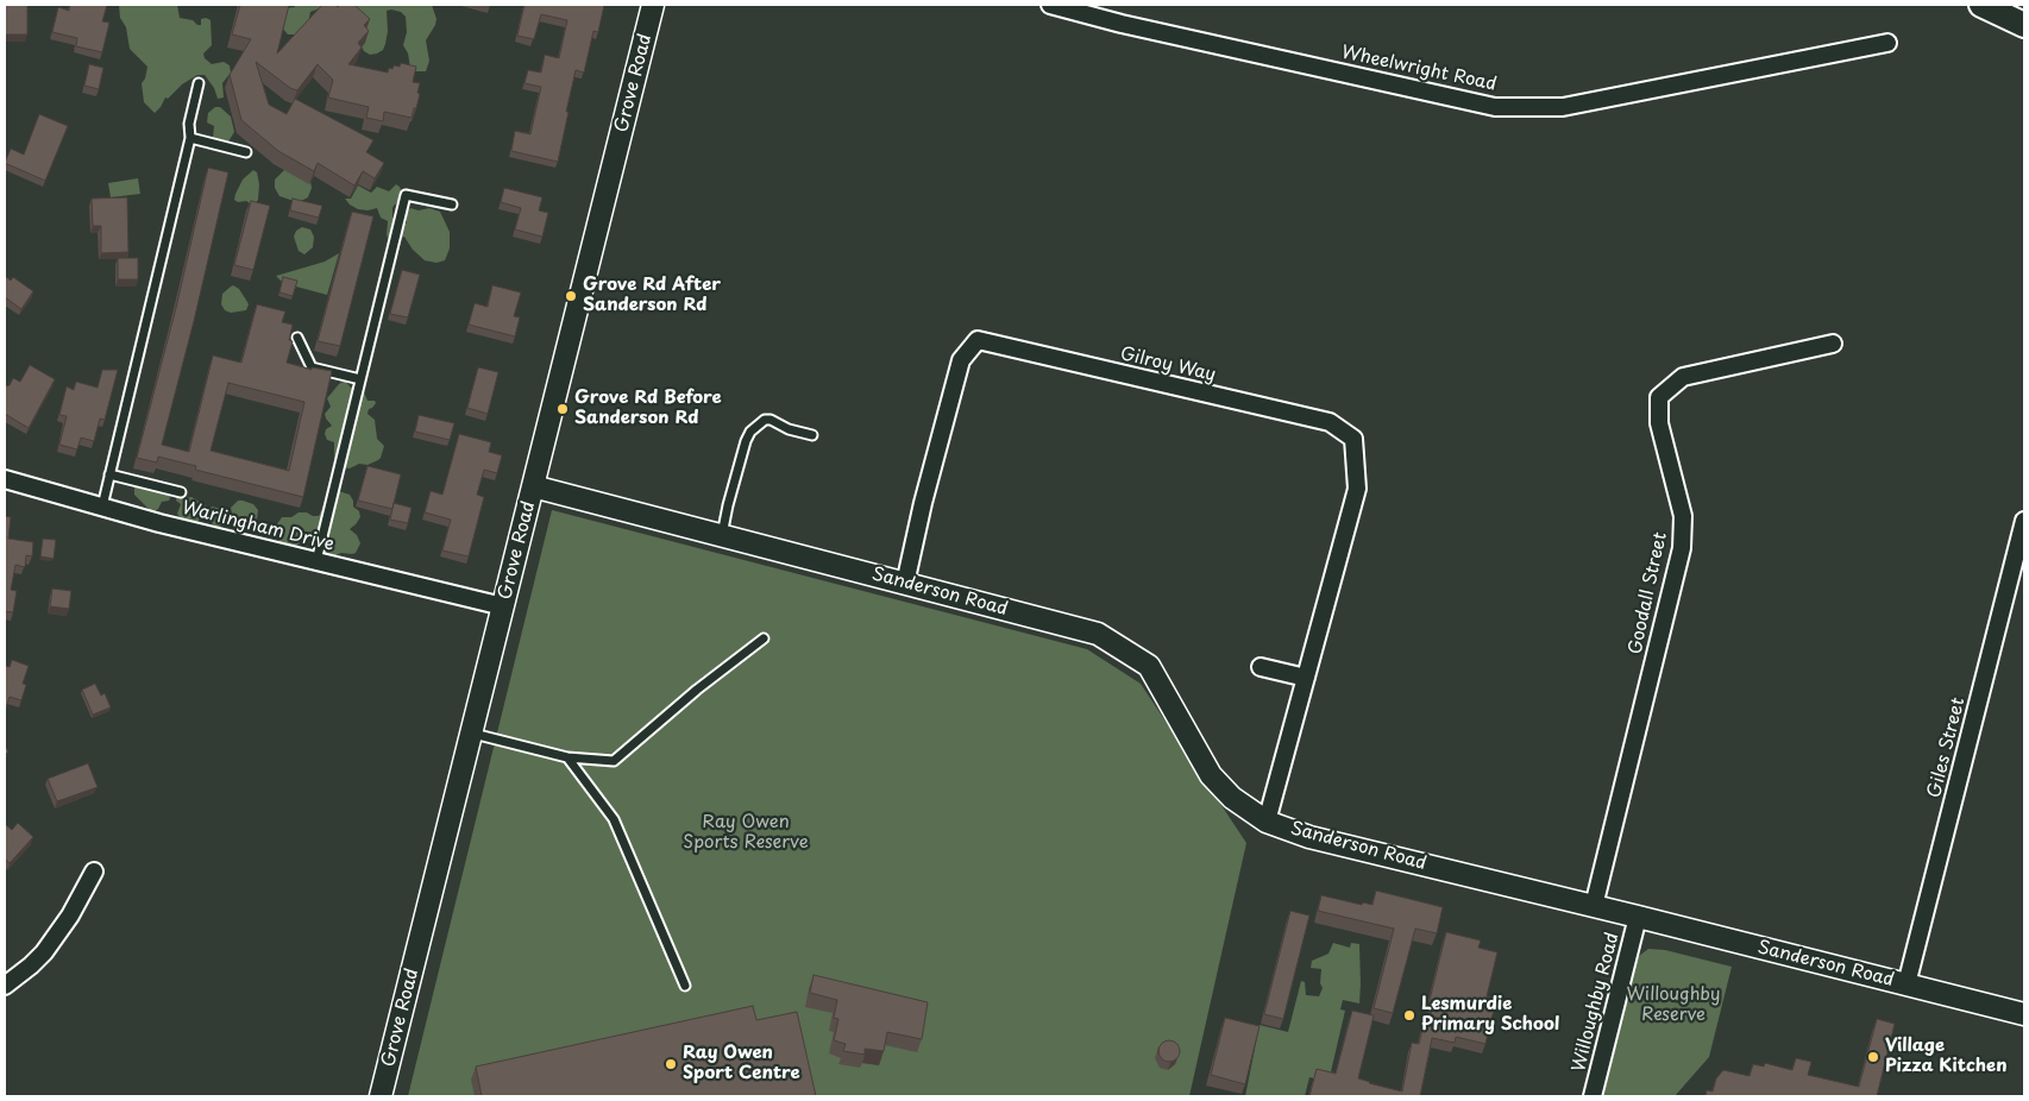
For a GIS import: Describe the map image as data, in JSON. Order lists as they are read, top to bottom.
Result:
{
  "streets": {
    "street": [
      "Wheelwright Road",
      "Grove Road",
      "Gilroy Way",
      "Warlingham Drive",
      "Sanderson Road",
      "Goodall Street",
      "Giles Street",
      "Willoughby Road"
    ]
  },
  "crossings": [
    ["Grove Road", "Warlingham Drive"],
    ["Grove Road", "Sanderson Road"],
    ["Gilroy Way", "Sanderson Road"],
    ["Sanderson Road", "Goodall Street"],
    ["Sanderson Road", "Giles Street"],
    ["Sanderson Road", "Willoughby Road"]
  ],
  "parks": ["Ray Owen Sports Reserve", "Willoughby Reserve"],
  "places": [
    "Grove Rd After Sanderson Rd",
    "Grove Rd Before Sanderson Rd",
    "Lesmurdie Primary School",
    "Village Pizza Kitchen",
    "Ray Owen Sport Centre"
  ]
}
